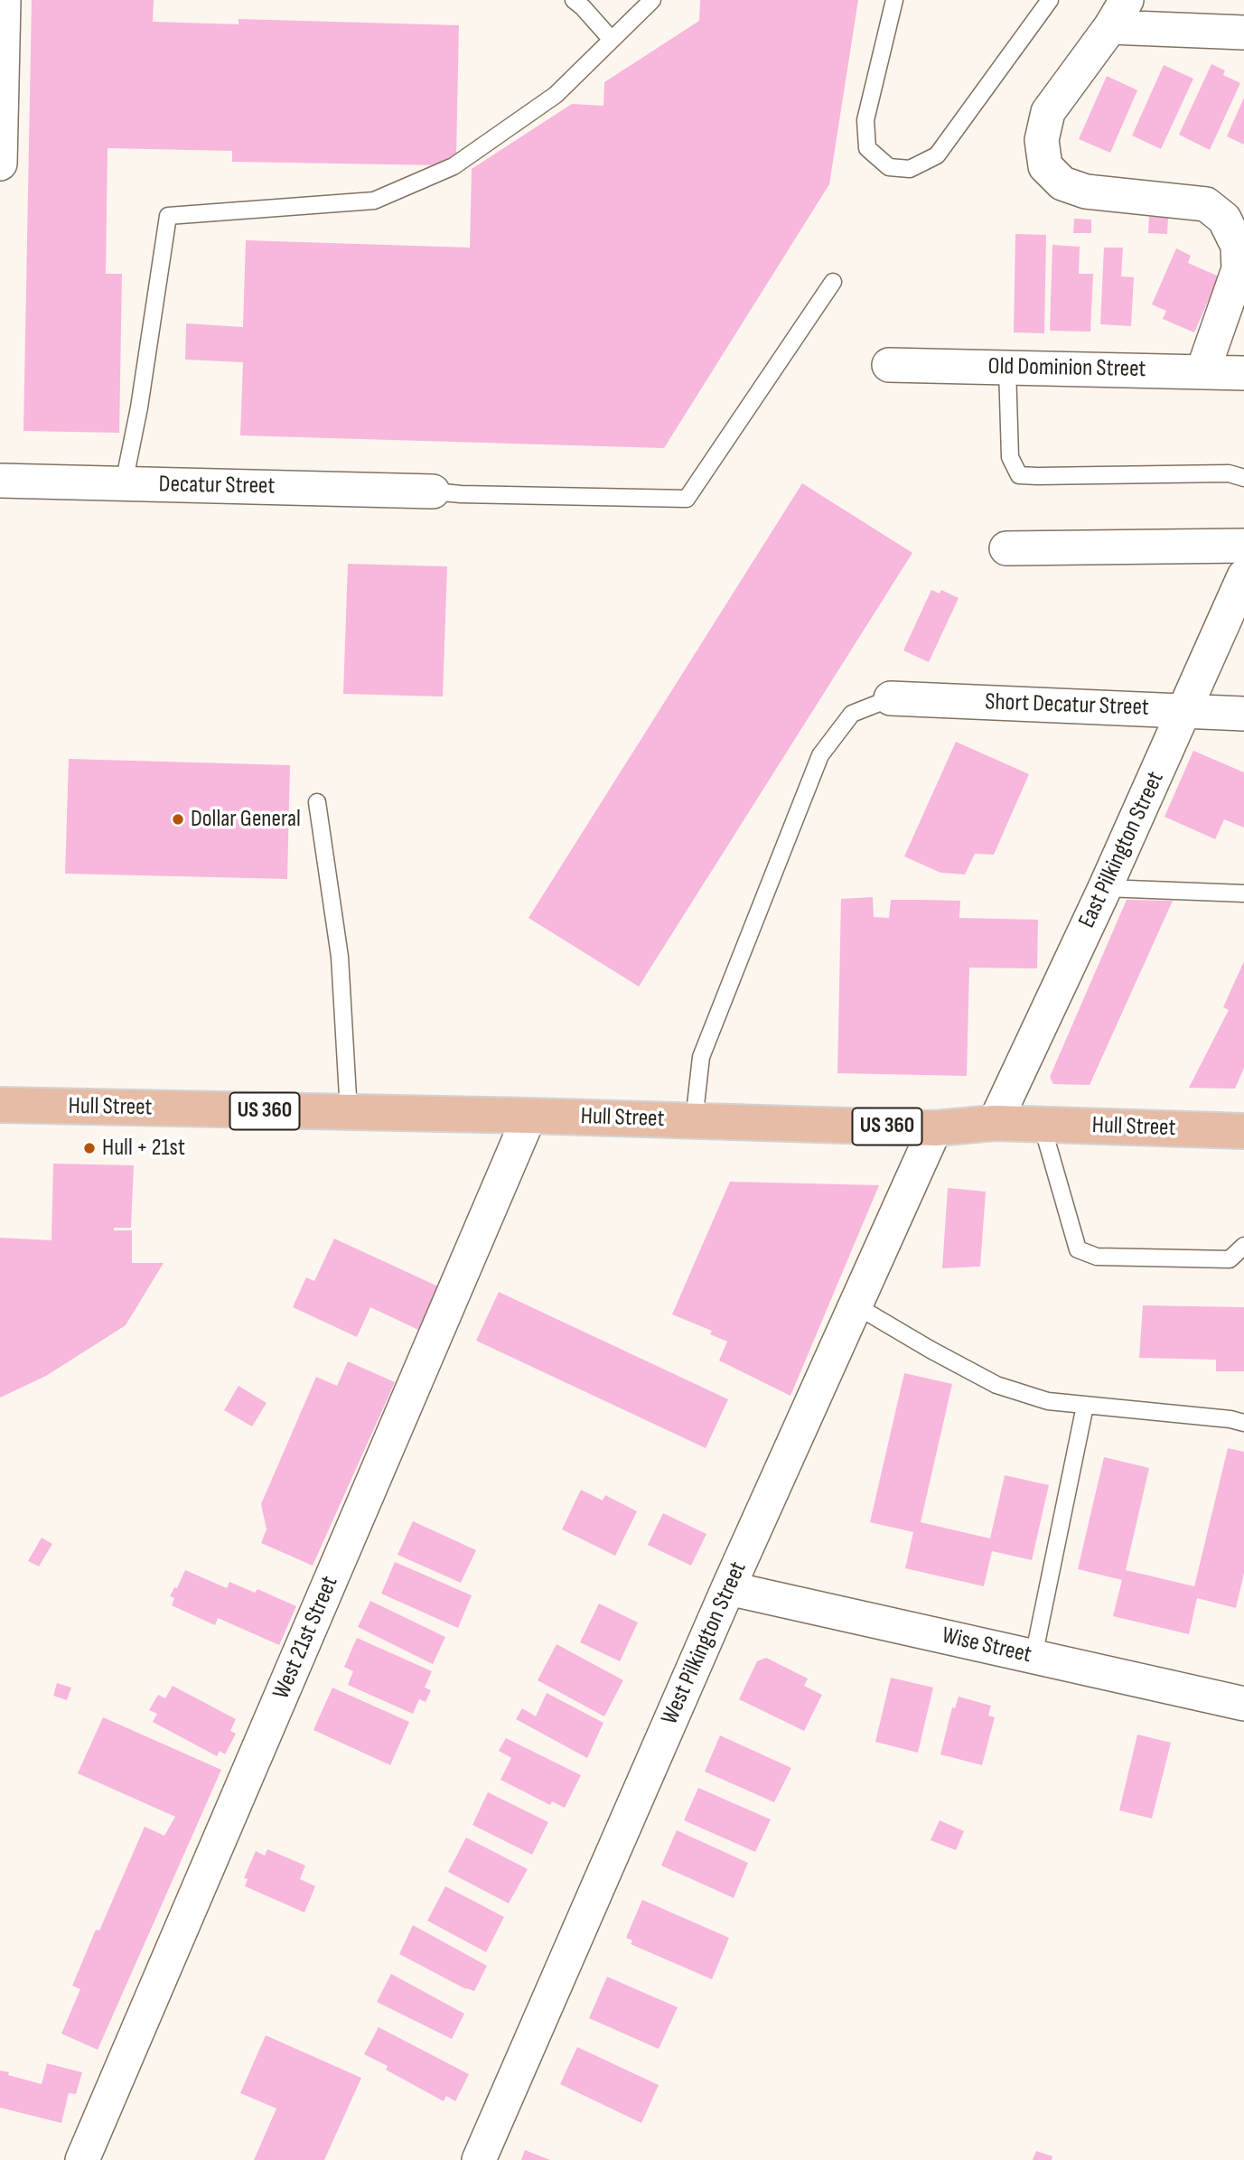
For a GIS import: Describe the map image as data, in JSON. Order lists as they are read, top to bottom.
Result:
{
  "streets": {
    "main road": ["Hull Street", "US 360"],
    "street": [
      "Old Dominion Street",
      "Decatur Street",
      "Short Decatur Street",
      "East Pilkington Street",
      "West 21st Street",
      "West Pilkington Street",
      "Wise Street"
    ]
  },
  "crossings": [
    ["Short Decatur Street", "East Pilkington Street"],
    ["East Pilkington Street", "Hull Street"],
    ["Hull Street", "West 21st Street"],
    ["Hull Street", "West Pilkington Street"],
    ["West Pilkington Street", "Wise Street"]
  ],
  "places": ["Dollar General", "Hull + 21st"]
}
